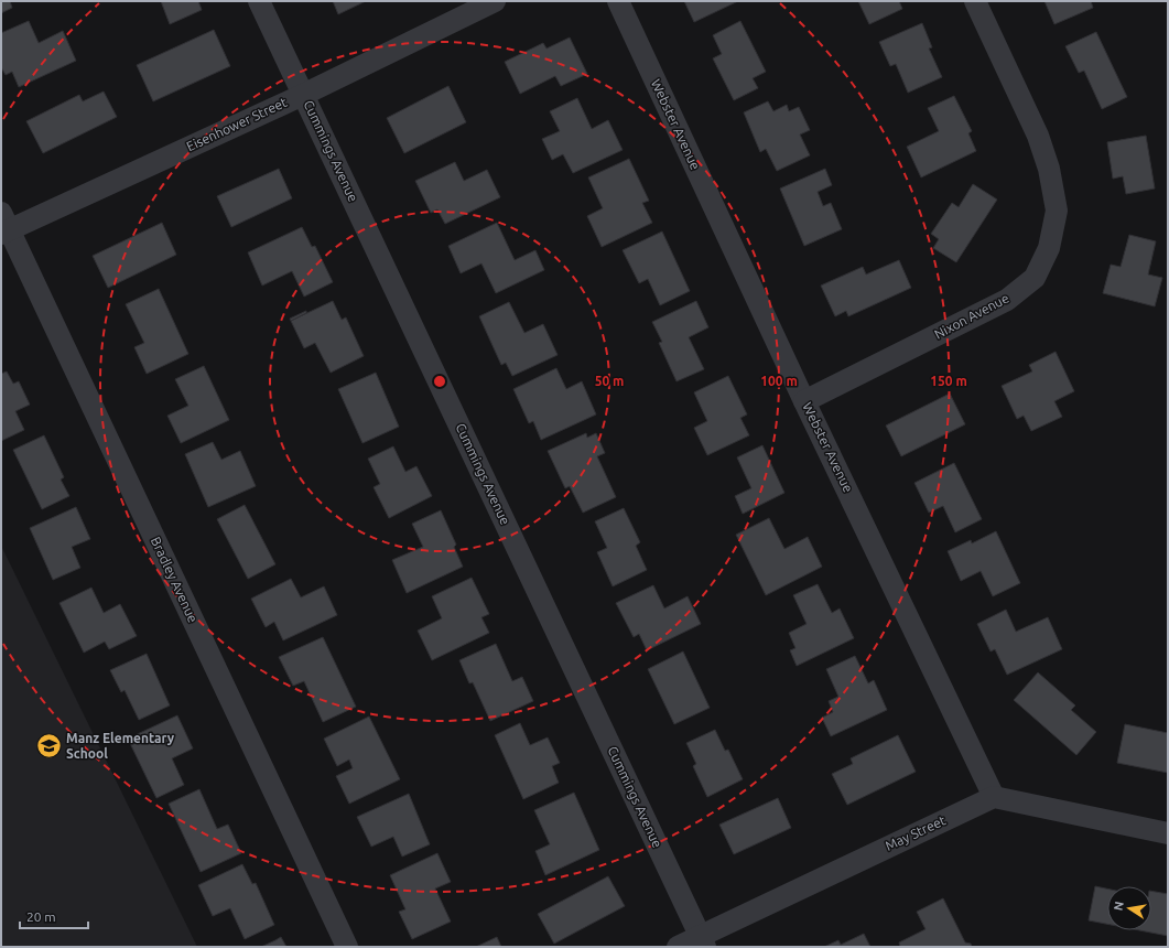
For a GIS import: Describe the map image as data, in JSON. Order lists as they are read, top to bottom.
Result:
{
  "streets": {
    "street": [
      "Eisenhower Street",
      "Webster Avenue",
      "Cummings Avenue",
      "Nixon Avenue",
      "Bradley Avenue",
      "May Street"
    ]
  },
  "crossings": [
    ["Eisenhower Street", "Cummings Avenue"],
    ["Eisenhower Street", "Bradley Avenue"],
    ["Webster Avenue", "Nixon Avenue"],
    ["Webster Avenue", "May Street"],
    ["Cummings Avenue", "May Street"]
  ],
  "places": {
    "school or university": ["Manz Elementary School"]
  },
  "scale_bar": "20 m",
  "north": "left",
  "rings": ["50 m", "100 m", "150 m"]
}
